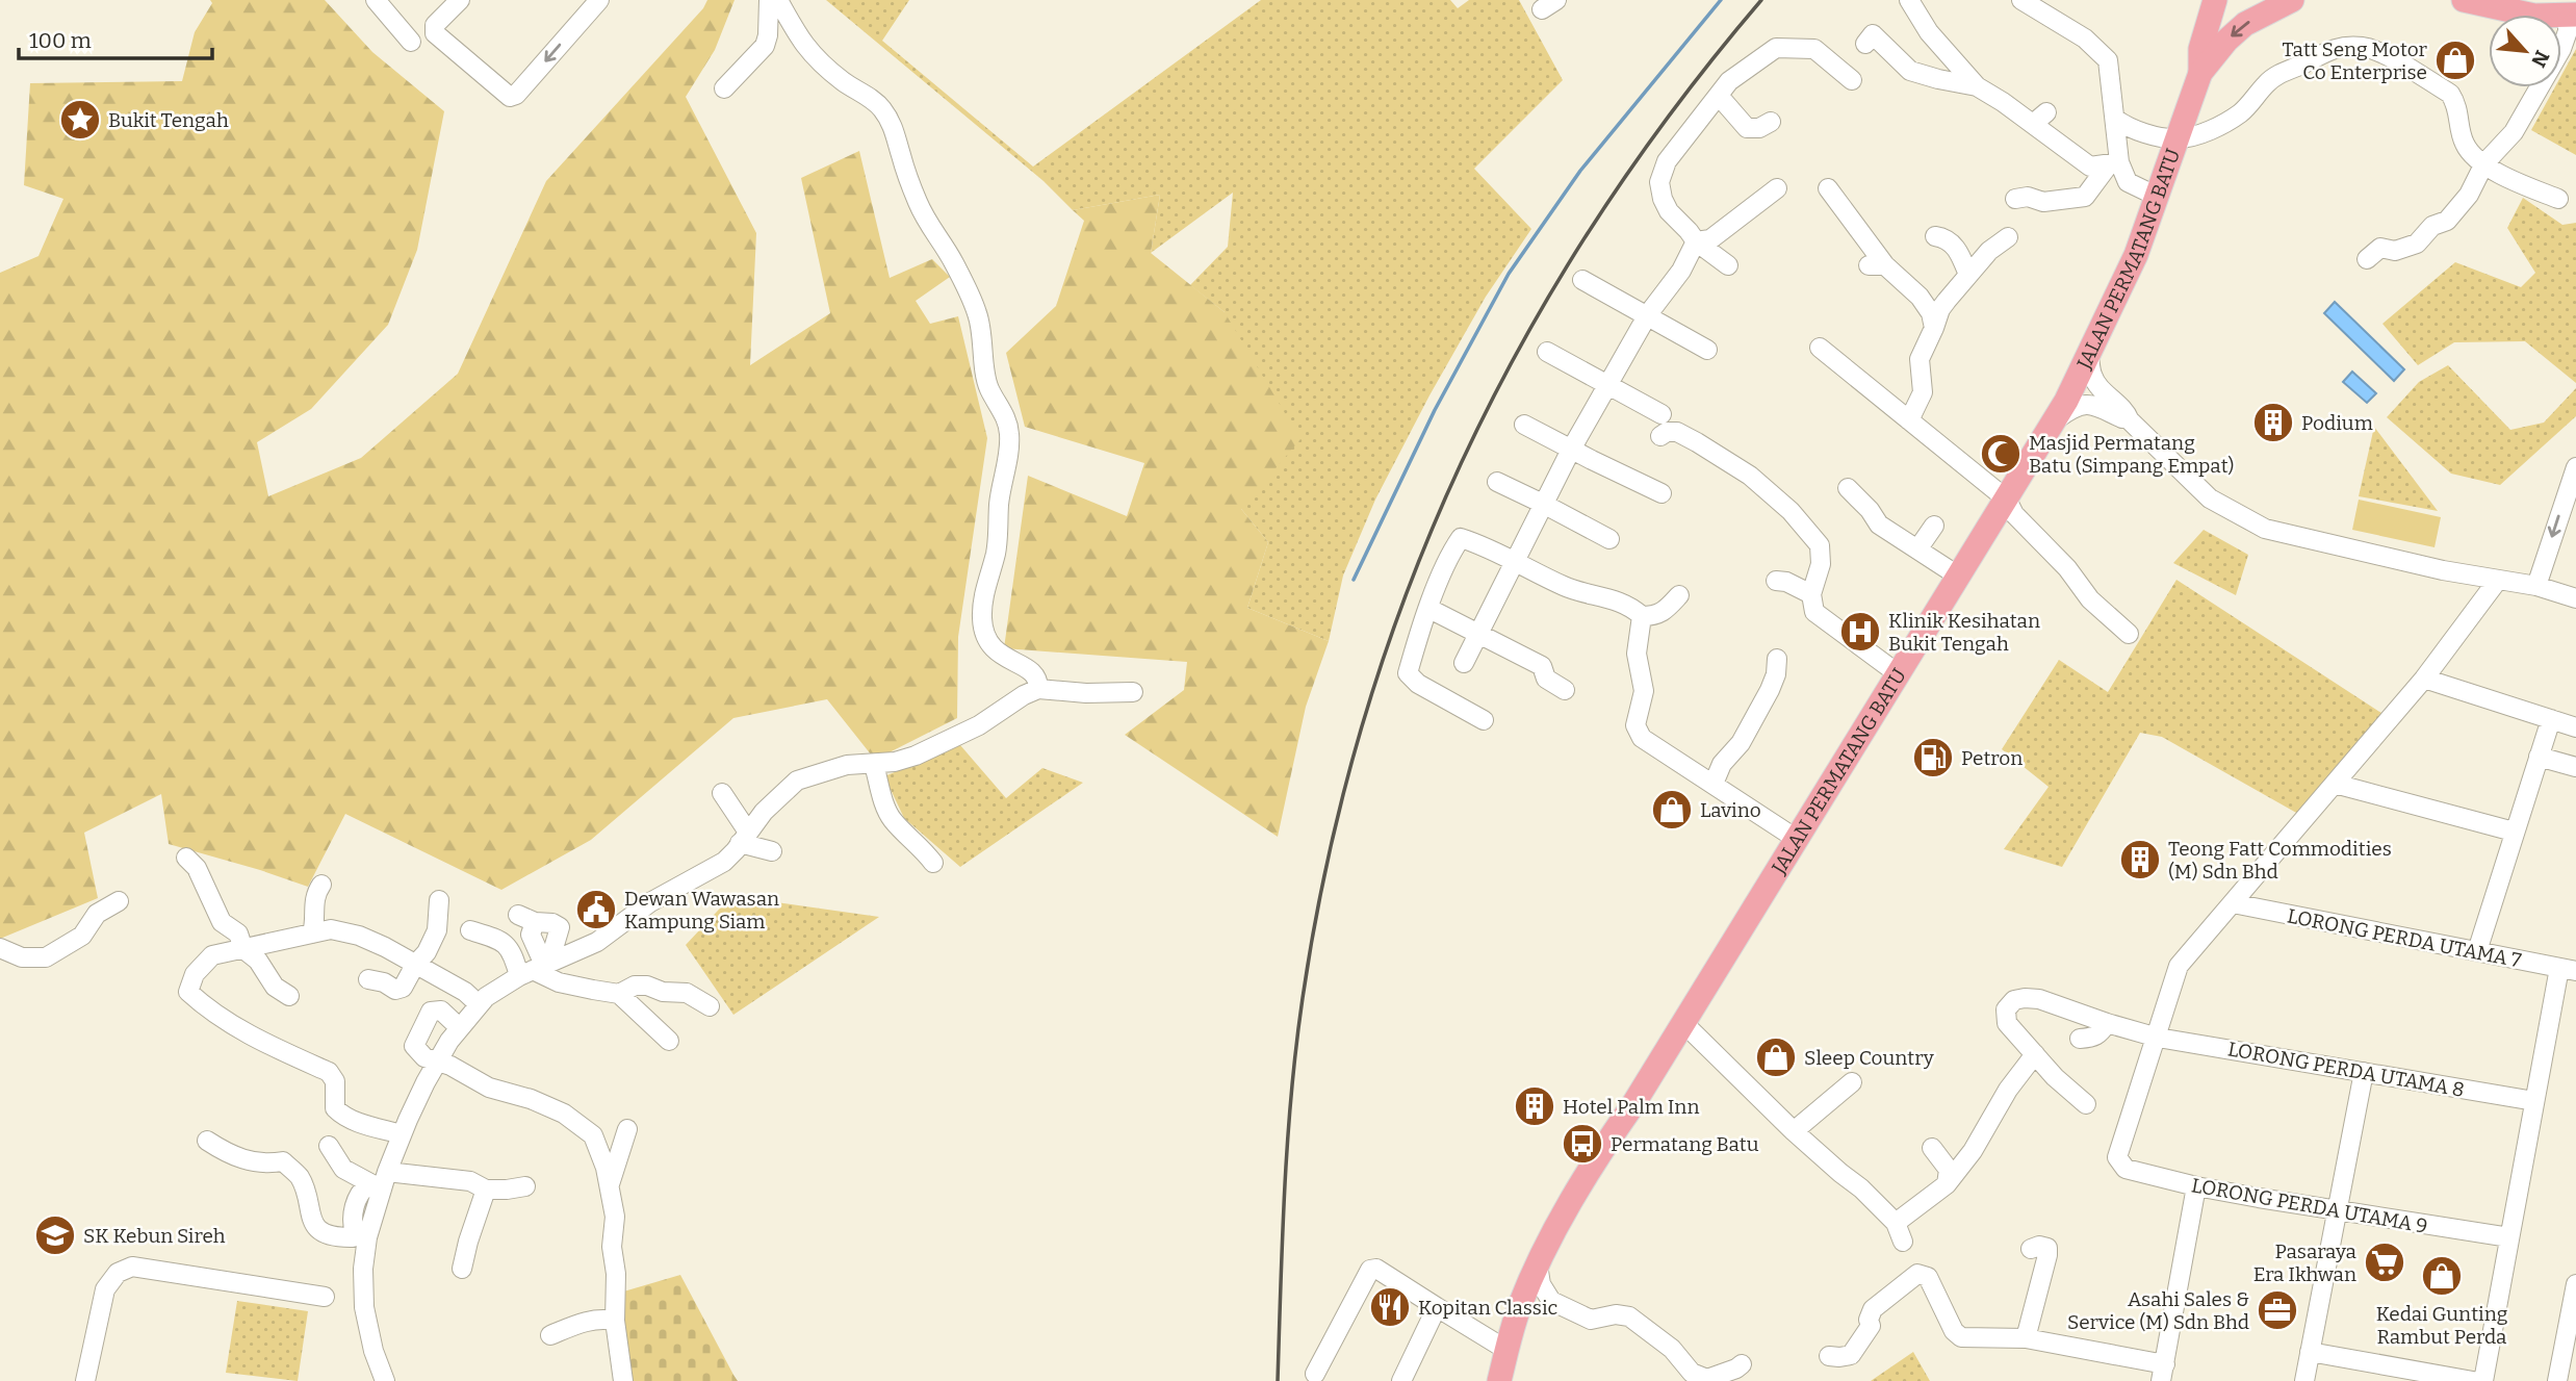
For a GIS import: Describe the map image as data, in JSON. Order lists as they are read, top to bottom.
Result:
{
  "streets": {
    "main road": ["JALAN PERMATANG BATU"],
    "street": ["LORONG PERDA UTAMA 7", "LORONG PERDA UTAMA 8", "LORONG PERDA UTAMA 9"]
  },
  "crossings": [
    ["LORONG PERDA UTAMA 8", "LORONG PERDA UTAMA 9"]
  ],
  "places": {
    "shop": [
      "Tatt Seng Motor Co Enterprise",
      "Lavino",
      "Sleep Country",
      "Kedai Gunting Rambut Perda"
    ],
    "place": ["Bukit Tengah"],
    "building": ["Podium", "Teong Fatt Commodities (M) Sdn Bhd", "Hotel Palm Inn"],
    "mosque": ["Masjid Permatang Batu (Simpang Empat)"],
    "hospital": ["Klinik Kesihatan Bukit Tengah"],
    "fuel station": ["Petron"],
    "public building": ["Dewan Wawasan Kampung Siam"],
    "bus stop": ["Permatang Batu"],
    "school or university": ["SK Kebun Sireh"],
    "supermarket": ["Pasaraya Era Ikhwan"],
    "restaurant": ["Kopitan Classic"],
    "office": ["Asahi Sales & Service (M) Sdn Bhd"]
  },
  "scale_bar": "100 m",
  "north": "bottom right"
}
